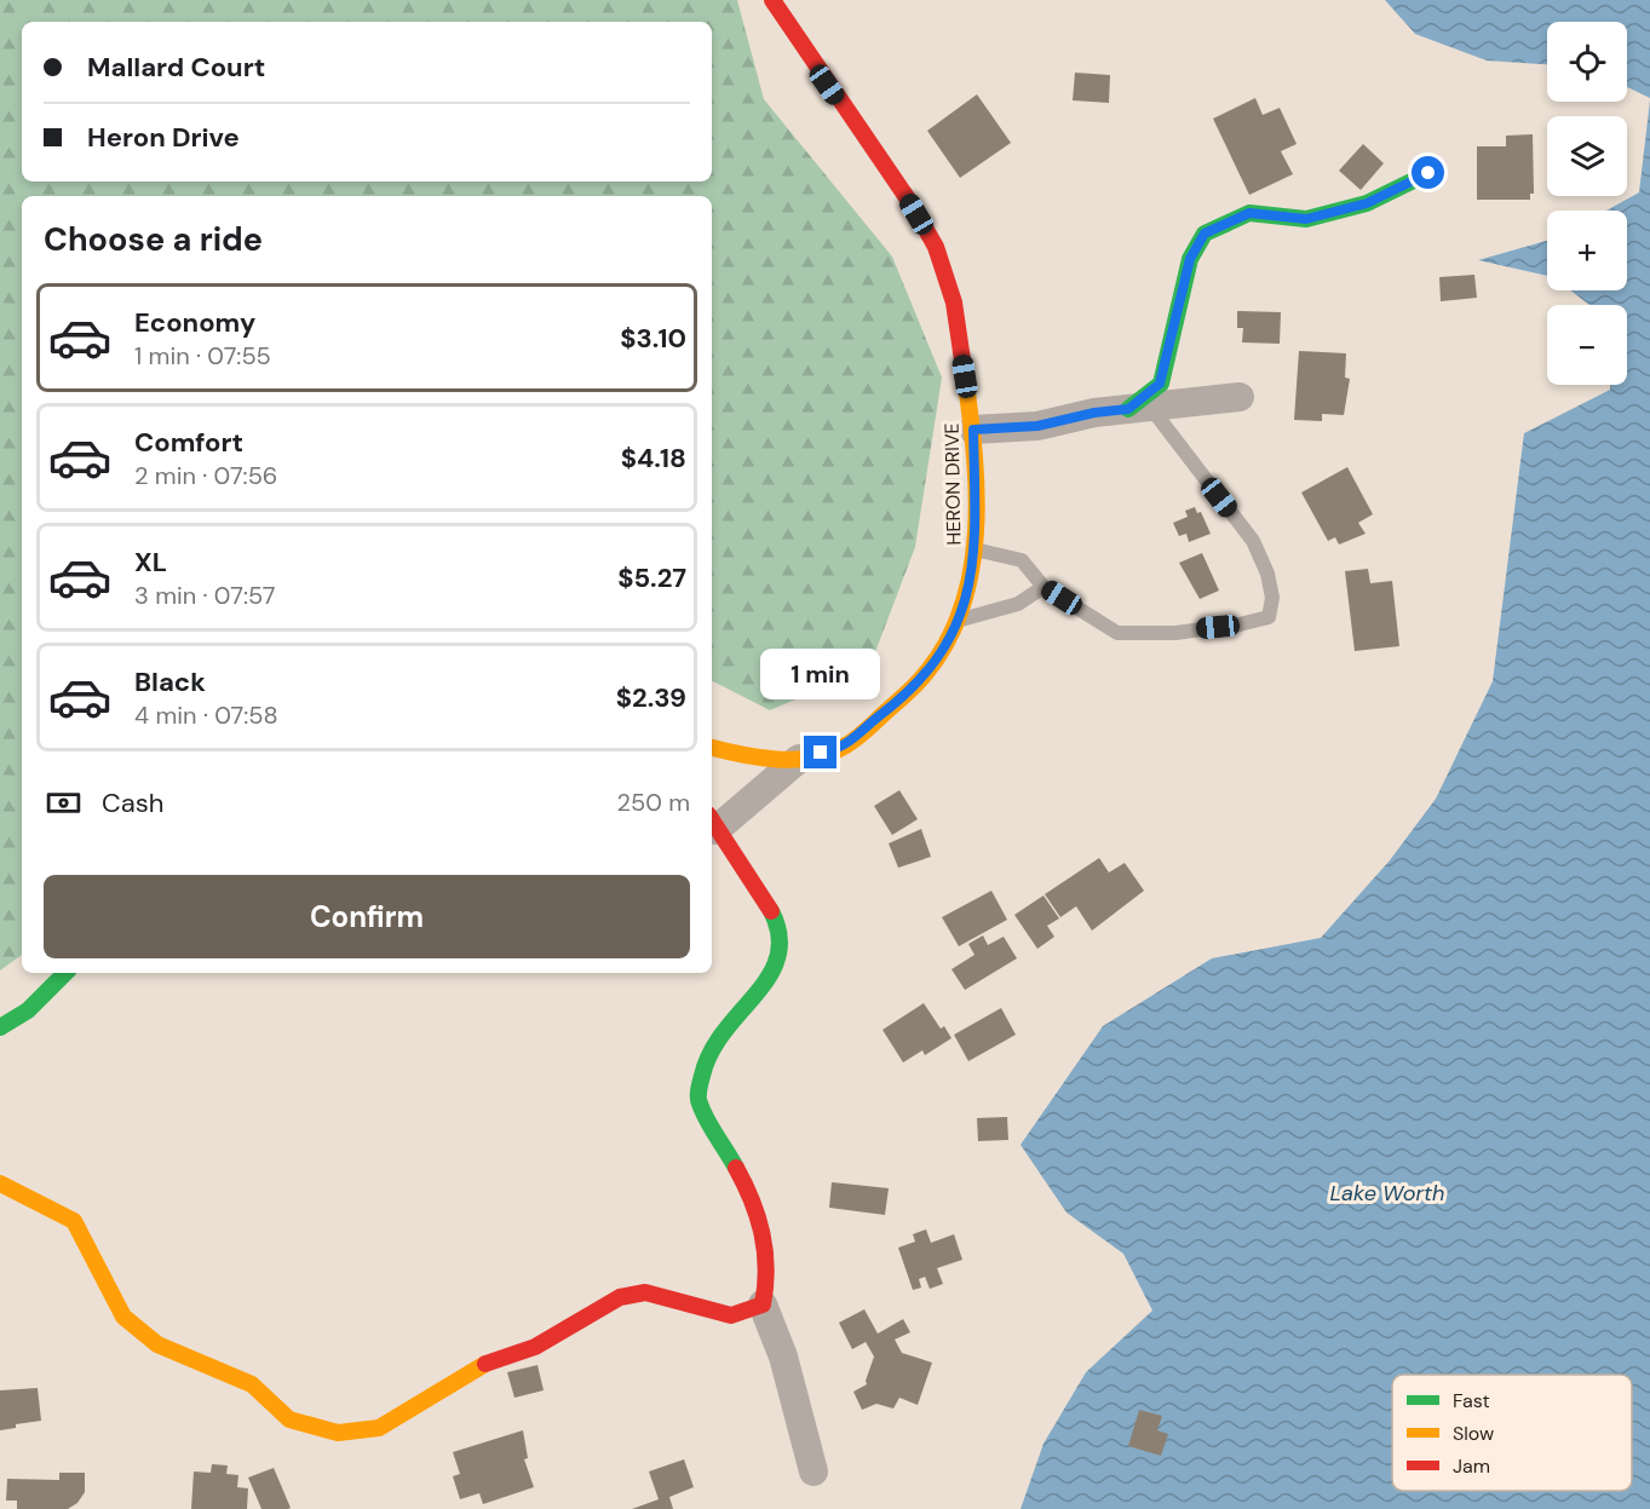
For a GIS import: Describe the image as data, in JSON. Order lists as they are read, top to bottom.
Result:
{
  "streets": {
    "street": ["HERON DRIVE"]
  },
  "water": ["Lake Worth"],
  "legend": ["Fast", "Slow", "Jam"],
  "page": {
    "map_buttons": ["+", "−"],
    "banner": ["Mallard Court", "Heron Drive"],
    "heading": "Choose a ride",
    "list": [
      {
        "name": "Economy",
        "note": "1 min · 07:55",
        "value": "$3.10"
      },
      {
        "name": "Comfort",
        "note": "2 min · 07:56",
        "value": "$4.18"
      },
      {
        "name": "XL",
        "note": "3 min · 07:57",
        "value": "$5.27"
      },
      {
        "name": "Black",
        "note": "4 min · 07:58",
        "value": "$2.39"
      }
    ],
    "bubble": "1 min",
    "pay": ["Cash", "250 m"],
    "buttons": "Confirm"
  }
}
